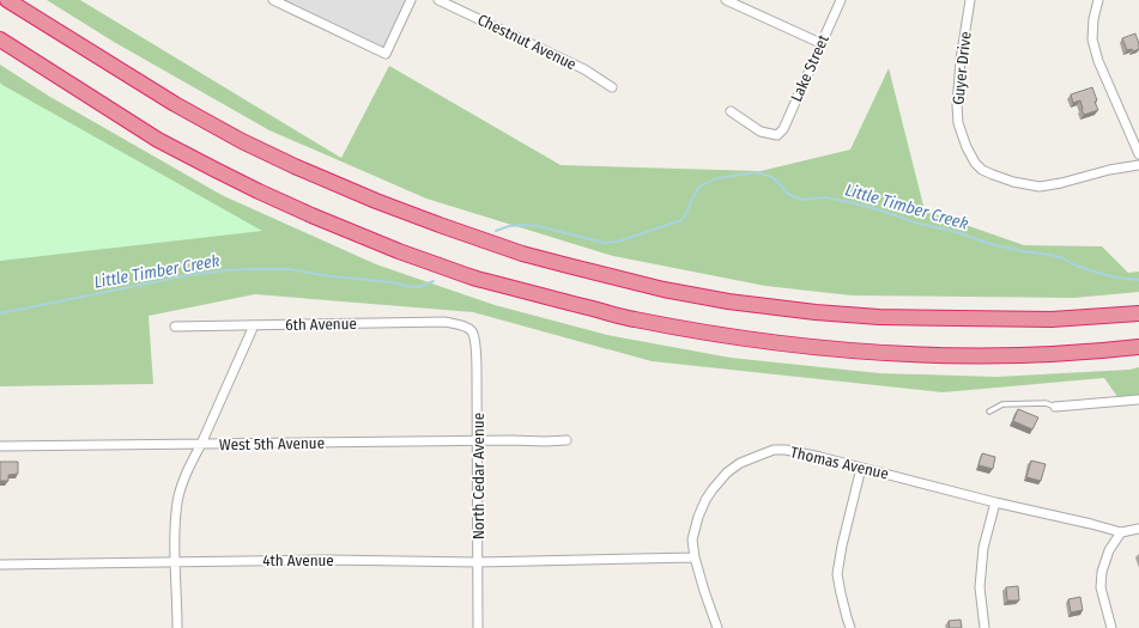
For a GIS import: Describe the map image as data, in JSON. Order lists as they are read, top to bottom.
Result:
{
  "streets": {
    "street": [
      "Chestnut Avenue",
      "Lake Street",
      "Guyer Drive",
      "6th Avenue",
      "West 5th Avenue",
      "Thomas Avenue",
      "North Cedar Avenue",
      "4th Avenue"
    ]
  },
  "crossings": [
    ["6th Avenue", "North Cedar Avenue"],
    ["West 5th Avenue", "North Cedar Avenue"],
    ["Thomas Avenue", "4th Avenue"],
    ["North Cedar Avenue", "4th Avenue"]
  ],
  "water": ["Little Timber Creek"]
}
